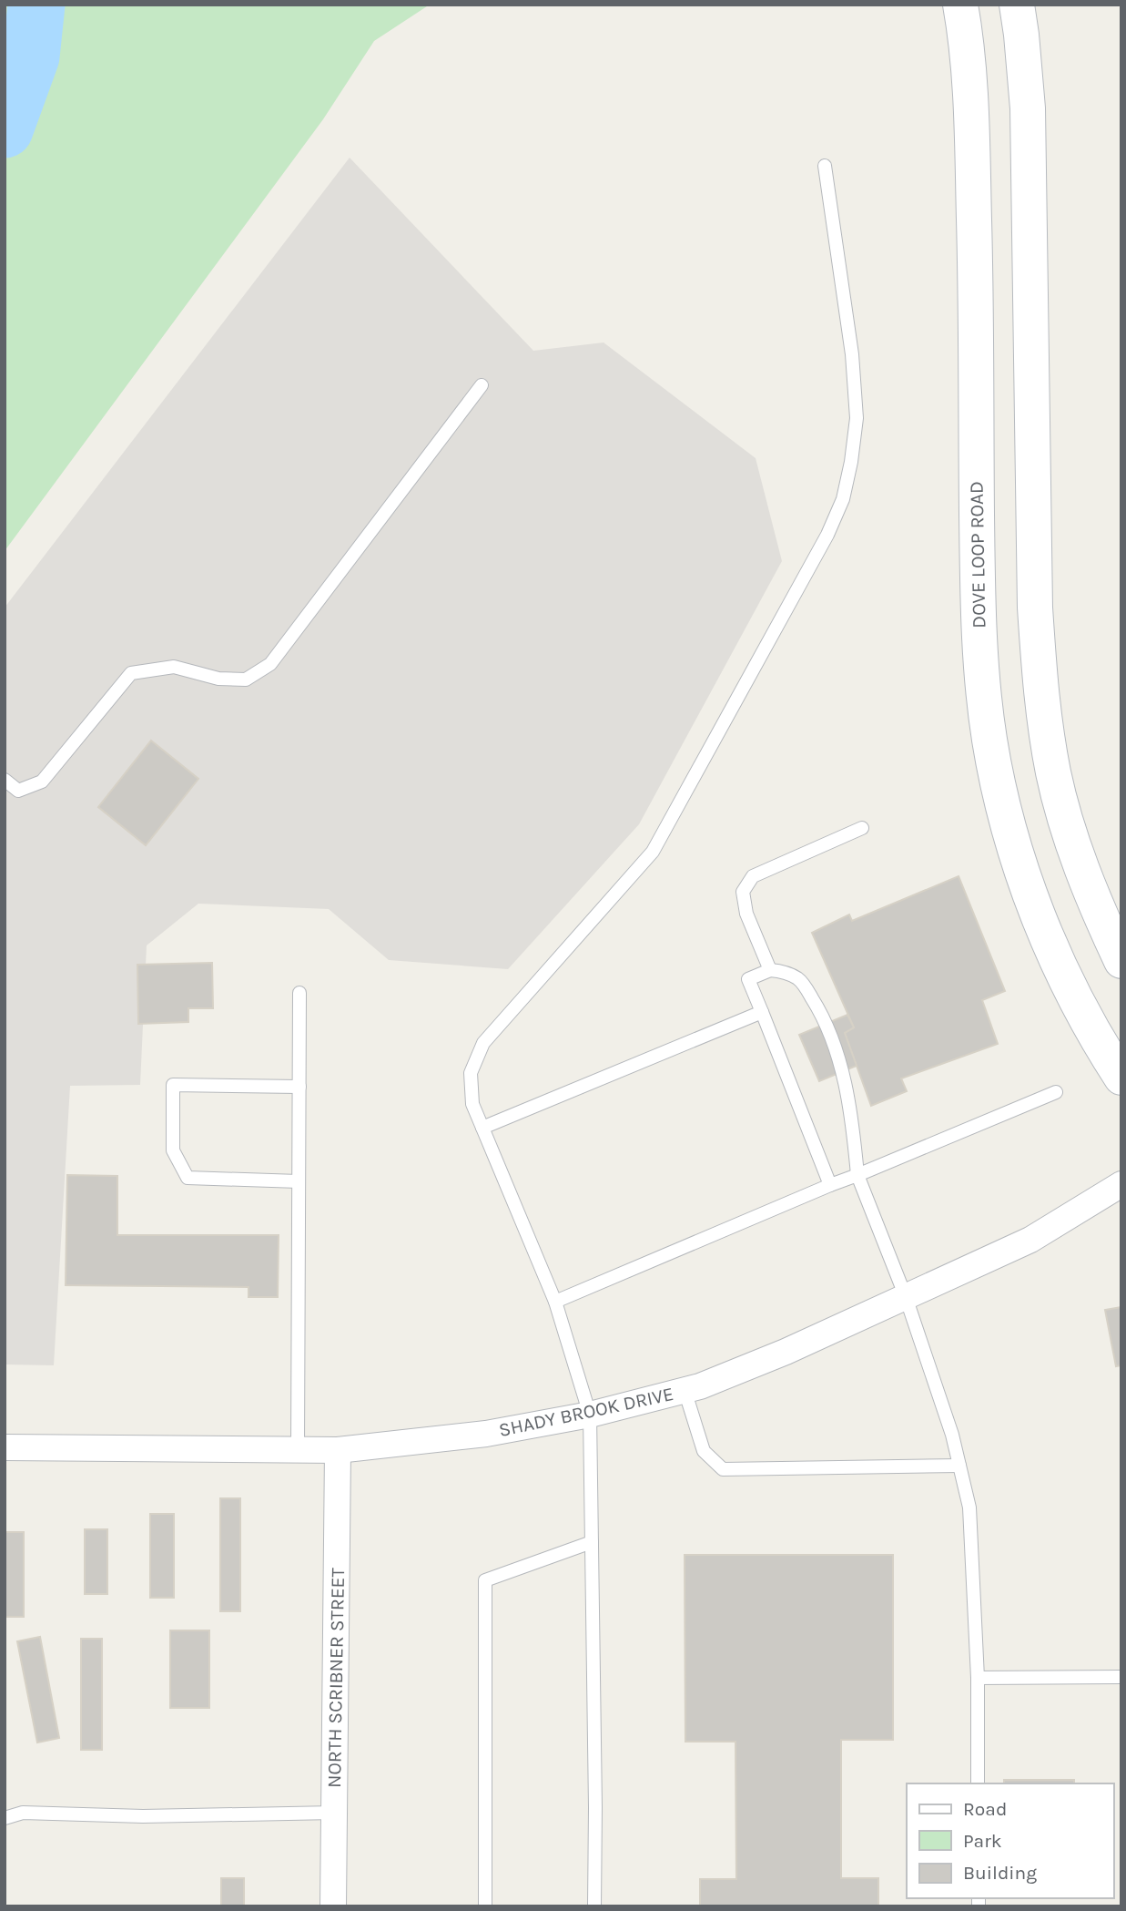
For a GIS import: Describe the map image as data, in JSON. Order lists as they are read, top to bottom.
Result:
{
  "streets": {
    "main road": ["DOVE LOOP ROAD"],
    "street": ["SHADY BROOK DRIVE", "NORTH SCRIBNER STREET"]
  },
  "crossings": [
    ["SHADY BROOK DRIVE", "NORTH SCRIBNER STREET"]
  ],
  "legend": ["Road", "Park", "Building"]
}
